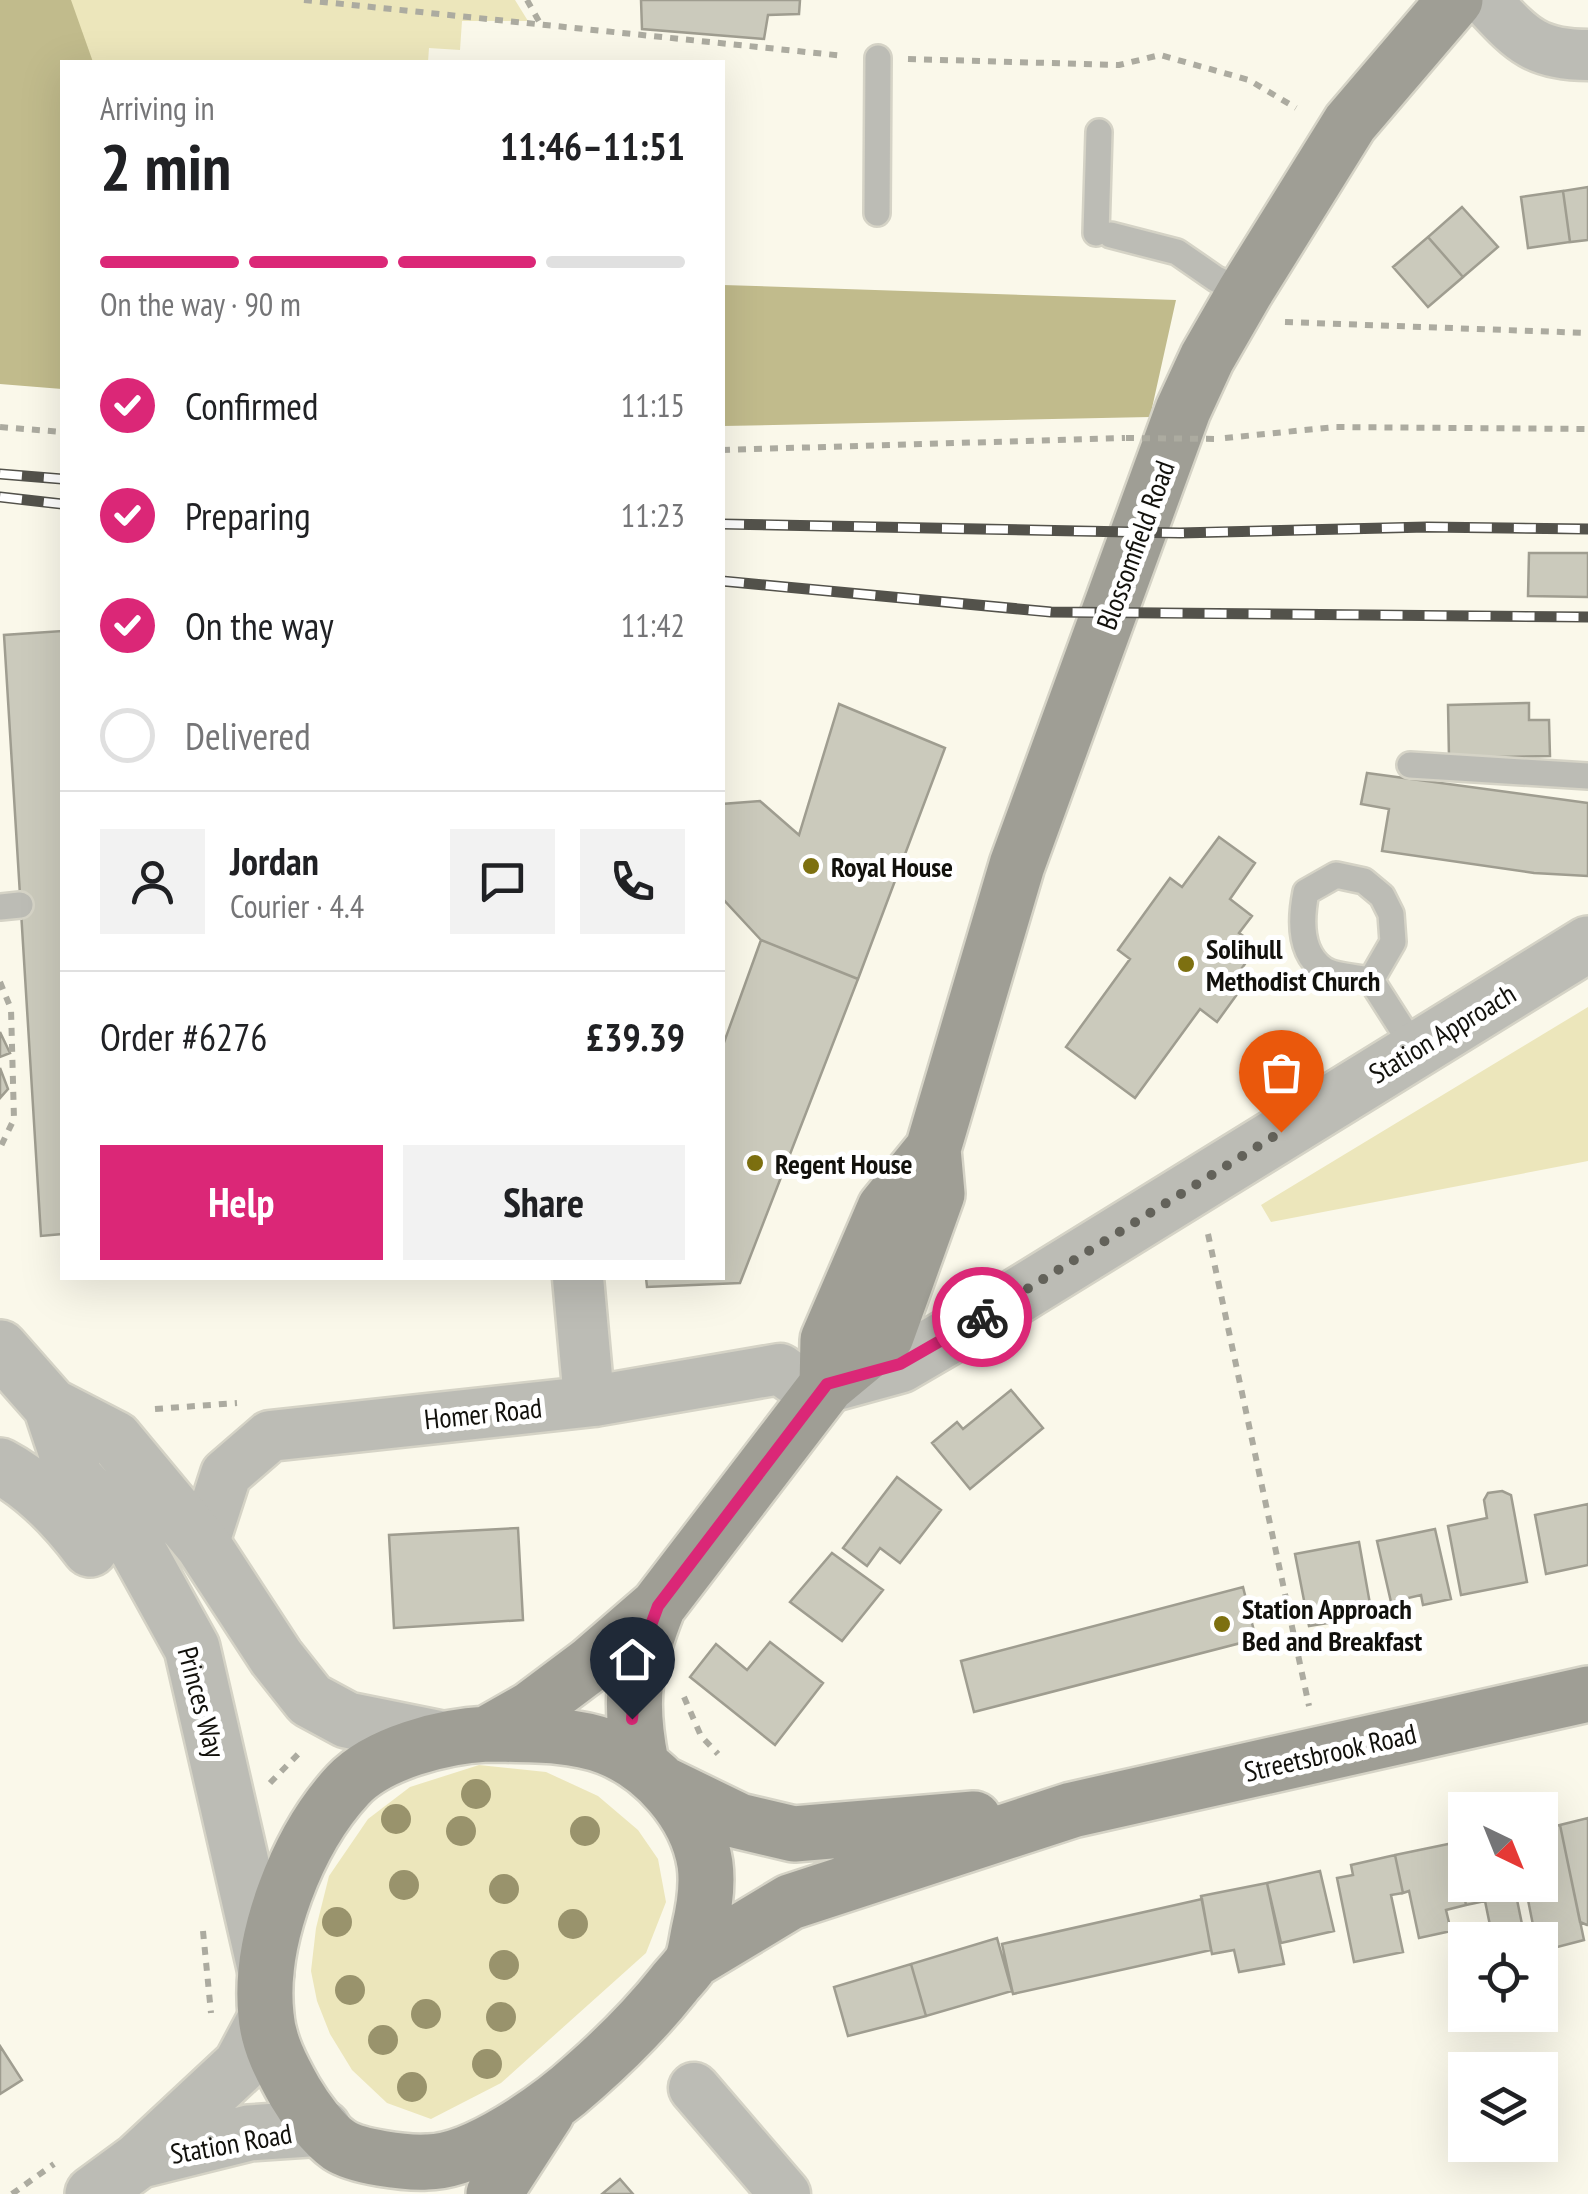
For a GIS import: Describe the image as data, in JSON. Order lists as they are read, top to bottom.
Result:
{
  "streets": {
    "main road": ["Blossomfield Road", "Streetsbrook Road"],
    "street": [
      "Station Approach",
      "Homer Road",
      "Princes Way",
      "Station Road"
    ]
  },
  "crossings": [
    ["Blossomfield Road", "Station Approach"],
    ["Blossomfield Road", "Homer Road"],
    ["Blossomfield Road", "Princes Way"],
    ["Blossomfield Road", "Streetsbrook Road"],
    ["Station Approach", "Homer Road"],
    ["Homer Road", "Princes Way"],
    ["Princes Way", "Streetsbrook Road"],
    ["Princes Way", "Station Road"]
  ],
  "places": [
    "Royal House",
    "Solihull Methodist Church",
    "Regent House",
    "Station Approach Bed and Breakfast"
  ],
  "north": "bottom right",
  "page": {
    "heading": ["2 min", "Arriving in", "11:46–11:51"],
    "panel": [
      "Jordan",
      "Courier · 4.4",
      "Order #6276",
      "£39.39"
    ],
    "bar": "On the way · 90 m",
    "list": [
      ["Confirmed", "11:15"],
      ["Preparing", "11:23"],
      ["On the way", "11:42"],
      "Delivered"
    ],
    "buttons": ["Help", "Share"]
  }
}
